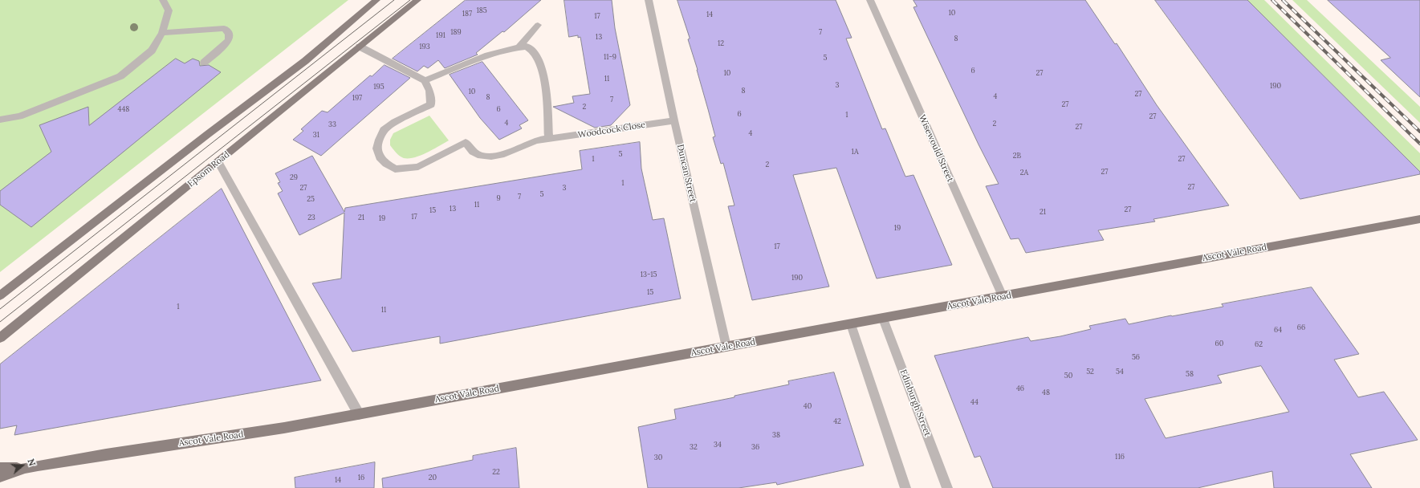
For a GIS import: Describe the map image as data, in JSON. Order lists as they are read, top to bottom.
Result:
{
  "streets": {
    "main road": ["Epsom Road", "Ascot Vale Road"],
    "street": [
      "Woodcock Close",
      "Wisewould Street",
      "Duncan Street",
      "Edinburgh Street"
    ]
  },
  "crossings": [
    ["Woodcock Close", "Duncan Street"],
    ["Wisewould Street", "Ascot Vale Road"],
    ["Duncan Street", "Ascot Vale Road"],
    ["Ascot Vale Road", "Edinburgh Street"]
  ],
  "house_numbers": [
    "185",
    "10",
    "187",
    "14",
    "17",
    "189",
    "7",
    "191",
    "13",
    "8",
    "12",
    "193",
    "11-9",
    "5",
    "6",
    "10",
    "27",
    "11",
    "3",
    "190",
    "195",
    "8",
    "10",
    "27",
    "4",
    "8",
    "197",
    "7",
    "27",
    "2",
    "448",
    "6",
    "6",
    "1",
    "27",
    "4",
    "2",
    "33",
    "27",
    "4",
    "31",
    "1A",
    "5",
    "2B",
    "1",
    "27",
    "2",
    "27",
    "2A",
    "29",
    "1",
    "27",
    "27",
    "3",
    "5",
    "7",
    "9",
    "25",
    "11",
    "13",
    "27",
    "15",
    "21",
    "17",
    "23",
    "21",
    "19",
    "19",
    "17",
    "13-15",
    "190",
    "15",
    "1",
    "11",
    "66",
    "64",
    "60",
    "62",
    "56",
    "52",
    "54",
    "58",
    "50",
    "46",
    "48",
    "44",
    "40",
    "42",
    "38",
    "34",
    "32",
    "36",
    "116",
    "30",
    "22",
    "16",
    "20",
    "14"
  ],
  "north": "right"
}
